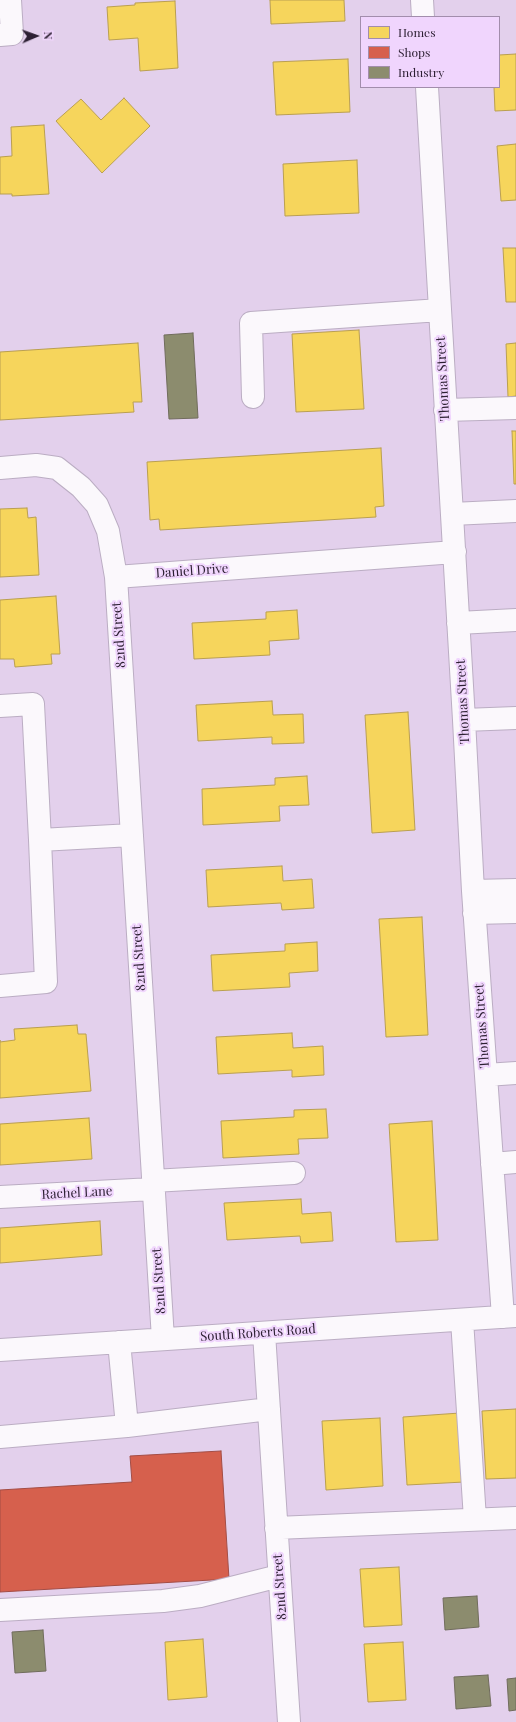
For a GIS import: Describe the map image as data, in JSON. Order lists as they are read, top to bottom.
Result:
{
  "streets": {
    "street": [
      "Thomas Street",
      "Daniel Drive",
      "82nd Street",
      "Rachel Lane",
      "South Roberts Road"
    ]
  },
  "crossings": [
    ["Thomas Street", "Daniel Drive"],
    ["Thomas Street", "South Roberts Road"],
    ["Daniel Drive", "82nd Street"],
    ["82nd Street", "Rachel Lane"],
    ["82nd Street", "South Roberts Road"]
  ],
  "legend": ["Homes", "Shops", "Industry"],
  "north": "right"
}
